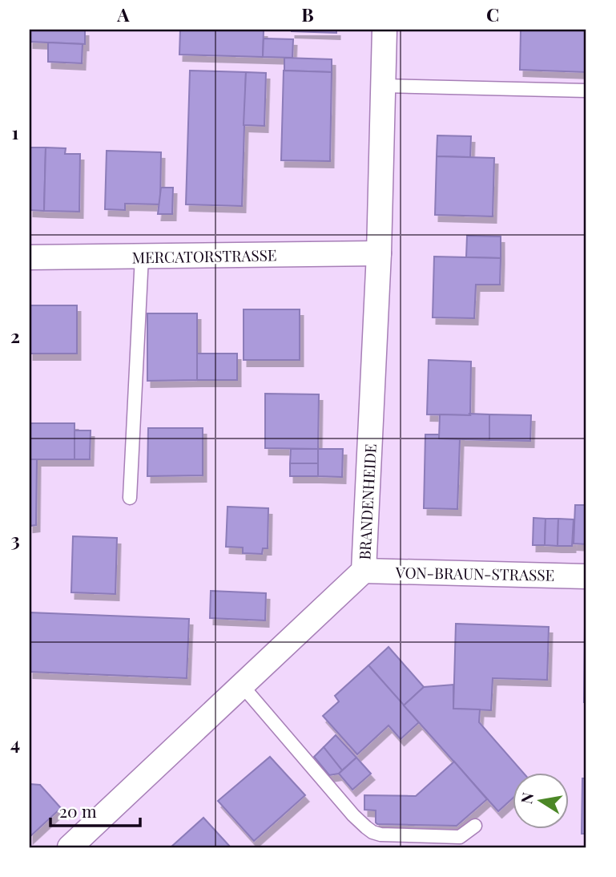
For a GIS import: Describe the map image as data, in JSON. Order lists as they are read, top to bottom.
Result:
{
  "streets": {
    "street": ["MERCATORSTRASSE", "BRANDENHEIDE", "VON-BRAUN-STRASSE"]
  },
  "crossings": [
    ["MERCATORSTRASSE", "BRANDENHEIDE"],
    ["BRANDENHEIDE", "VON-BRAUN-STRASSE"]
  ],
  "scale_bar": "20 m",
  "north": "left",
  "grid": {
    "columns": ["A", "B", "C"],
    "rows": [
      "1",
      "2",
      "3",
      "4"
    ]
  }
}
